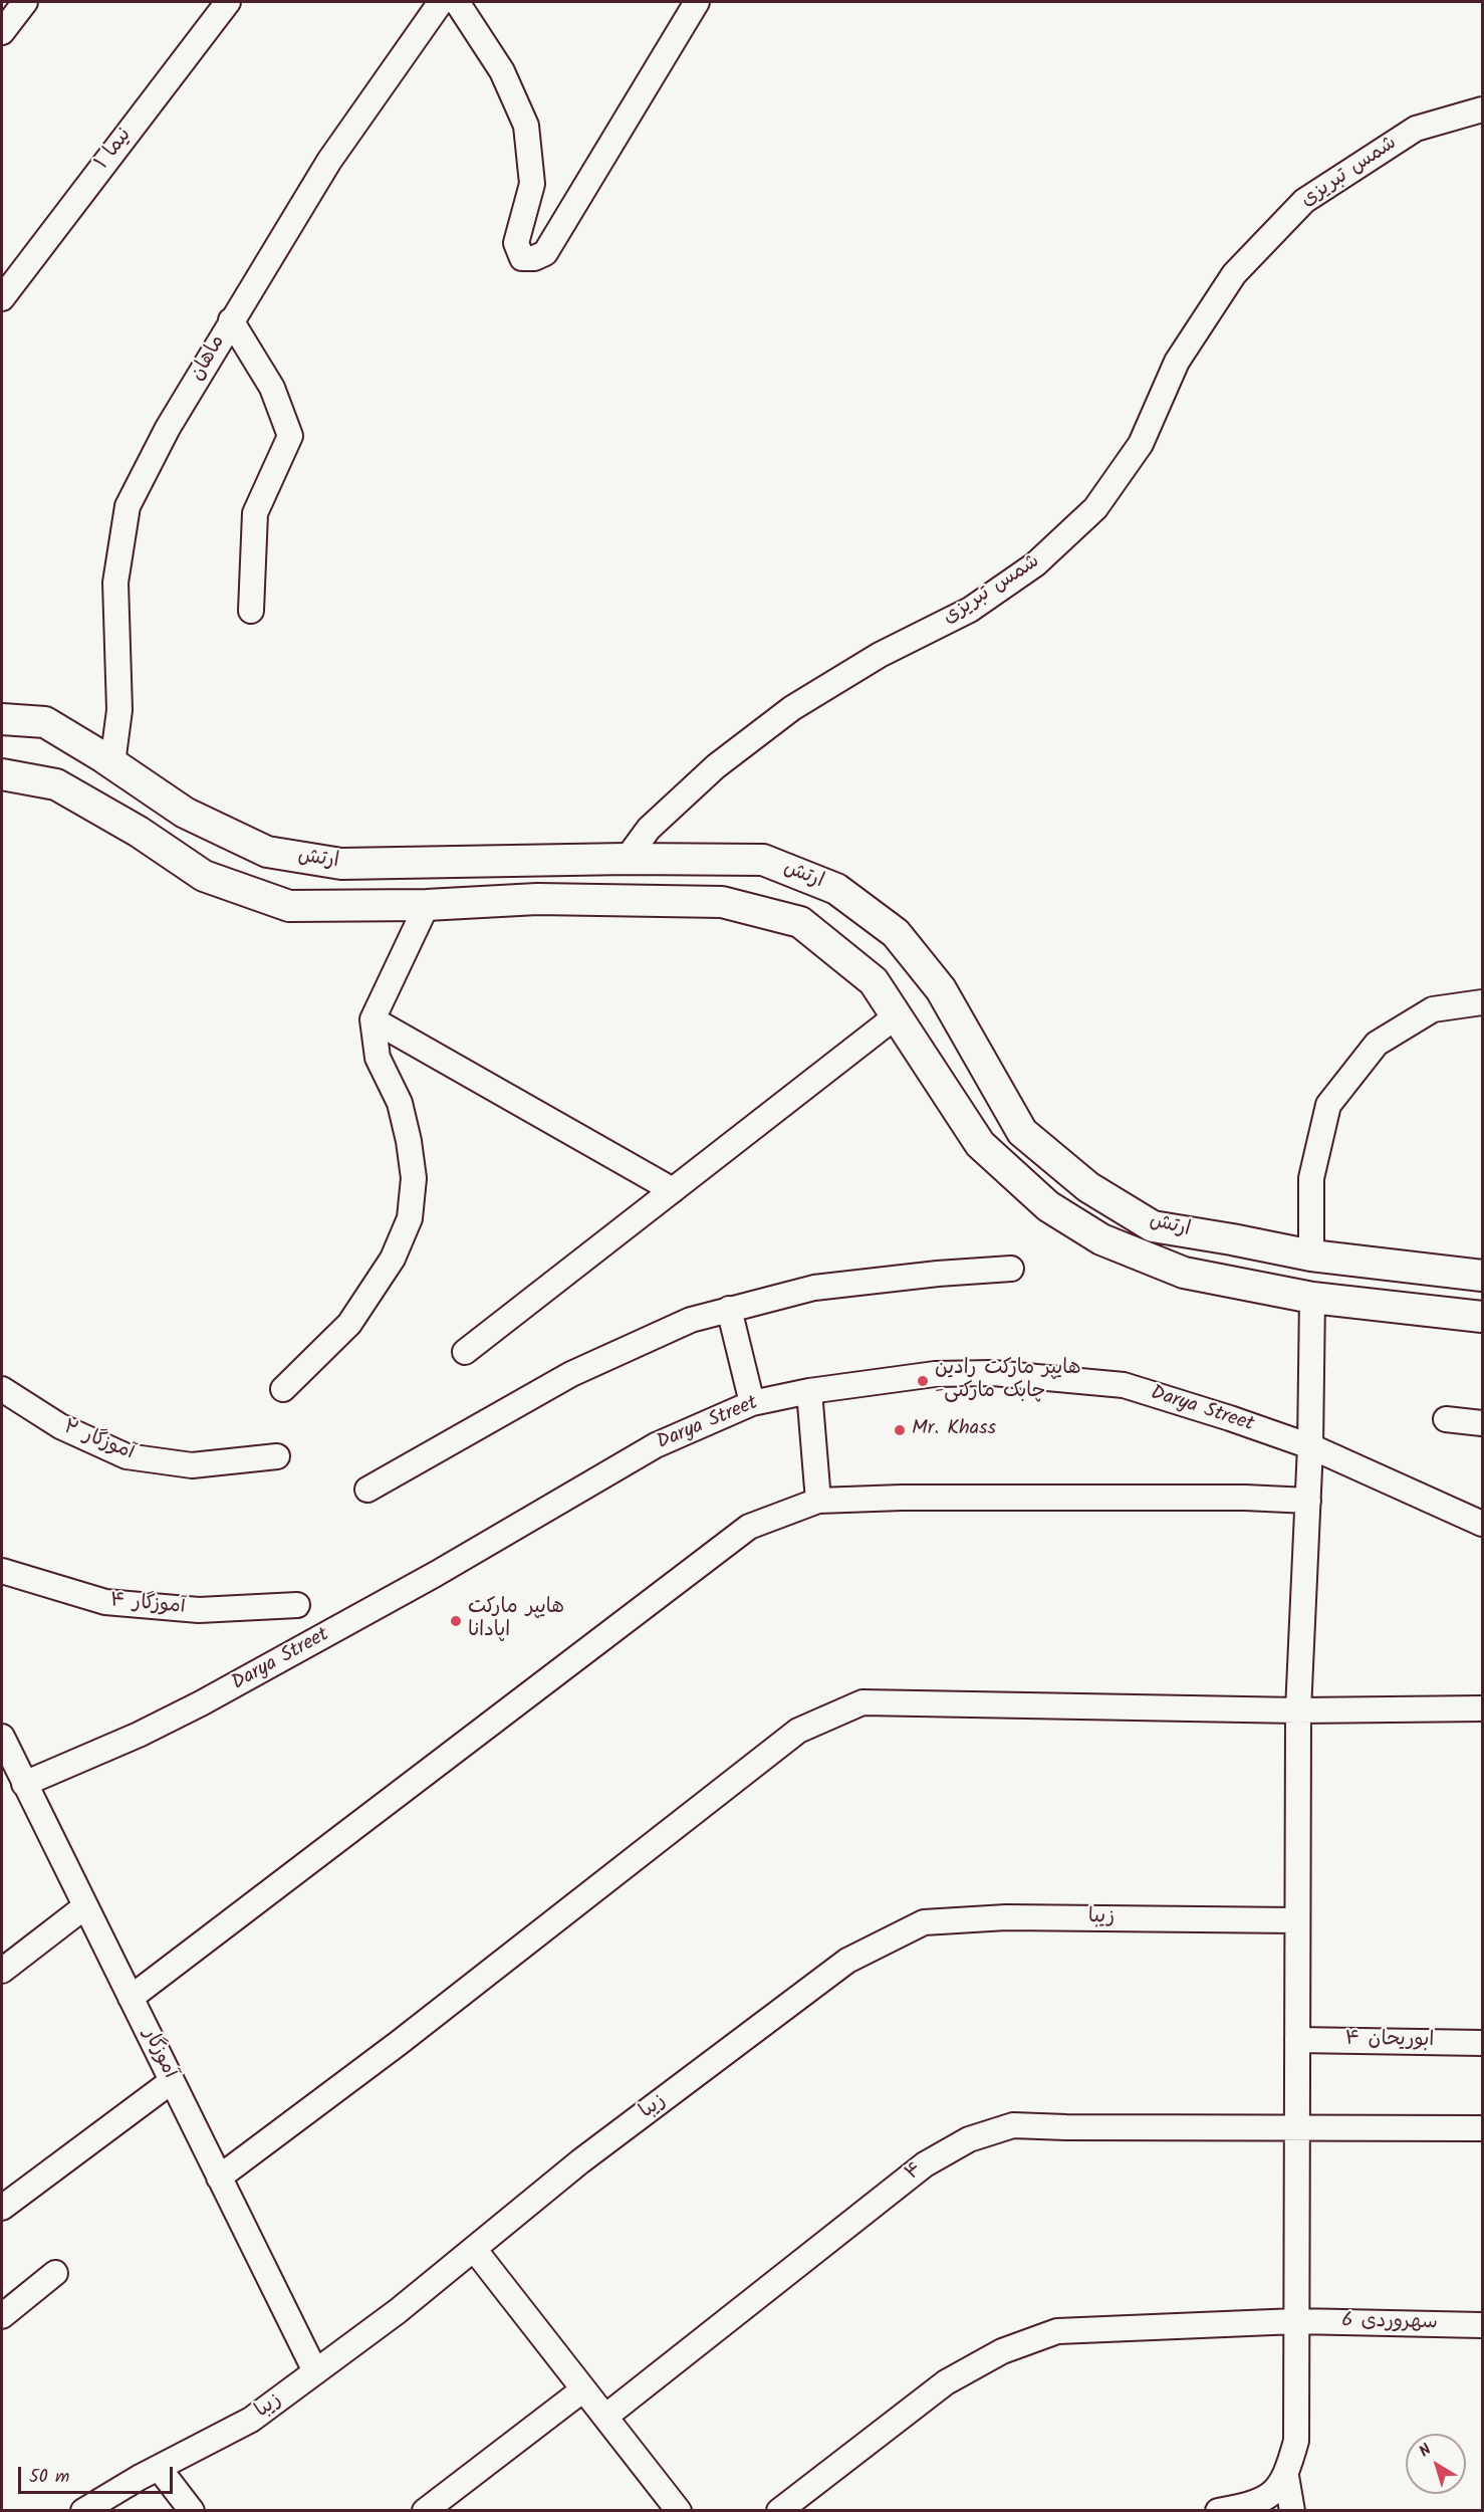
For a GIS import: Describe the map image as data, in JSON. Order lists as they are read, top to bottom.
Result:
{
  "streets": {
    "main road": ["ارتش"],
    "street": [
      "نیما ۱",
      "شمس تبریزی",
      "ماهان",
      "Darya Street",
      "آموزگار ۲",
      "آموزگار ۴",
      "زیبا",
      "ابوریحان ۴",
      "آموزگار",
      "۴",
      "سهروردی 6"
    ]
  },
  "crossings": [
    ["شمس تبریزی", "ارتش"],
    ["ماهان", "ارتش"],
    ["Darya Street", "آموزگار"],
    ["زیبا", "آموزگار"]
  ],
  "places": ["هایپر مارکت رادین -چابک مارکتی", "Mr. Khass", "هایپر مارکت اپادانا"],
  "scale_bar": "50 m",
  "north": "top left"
}
